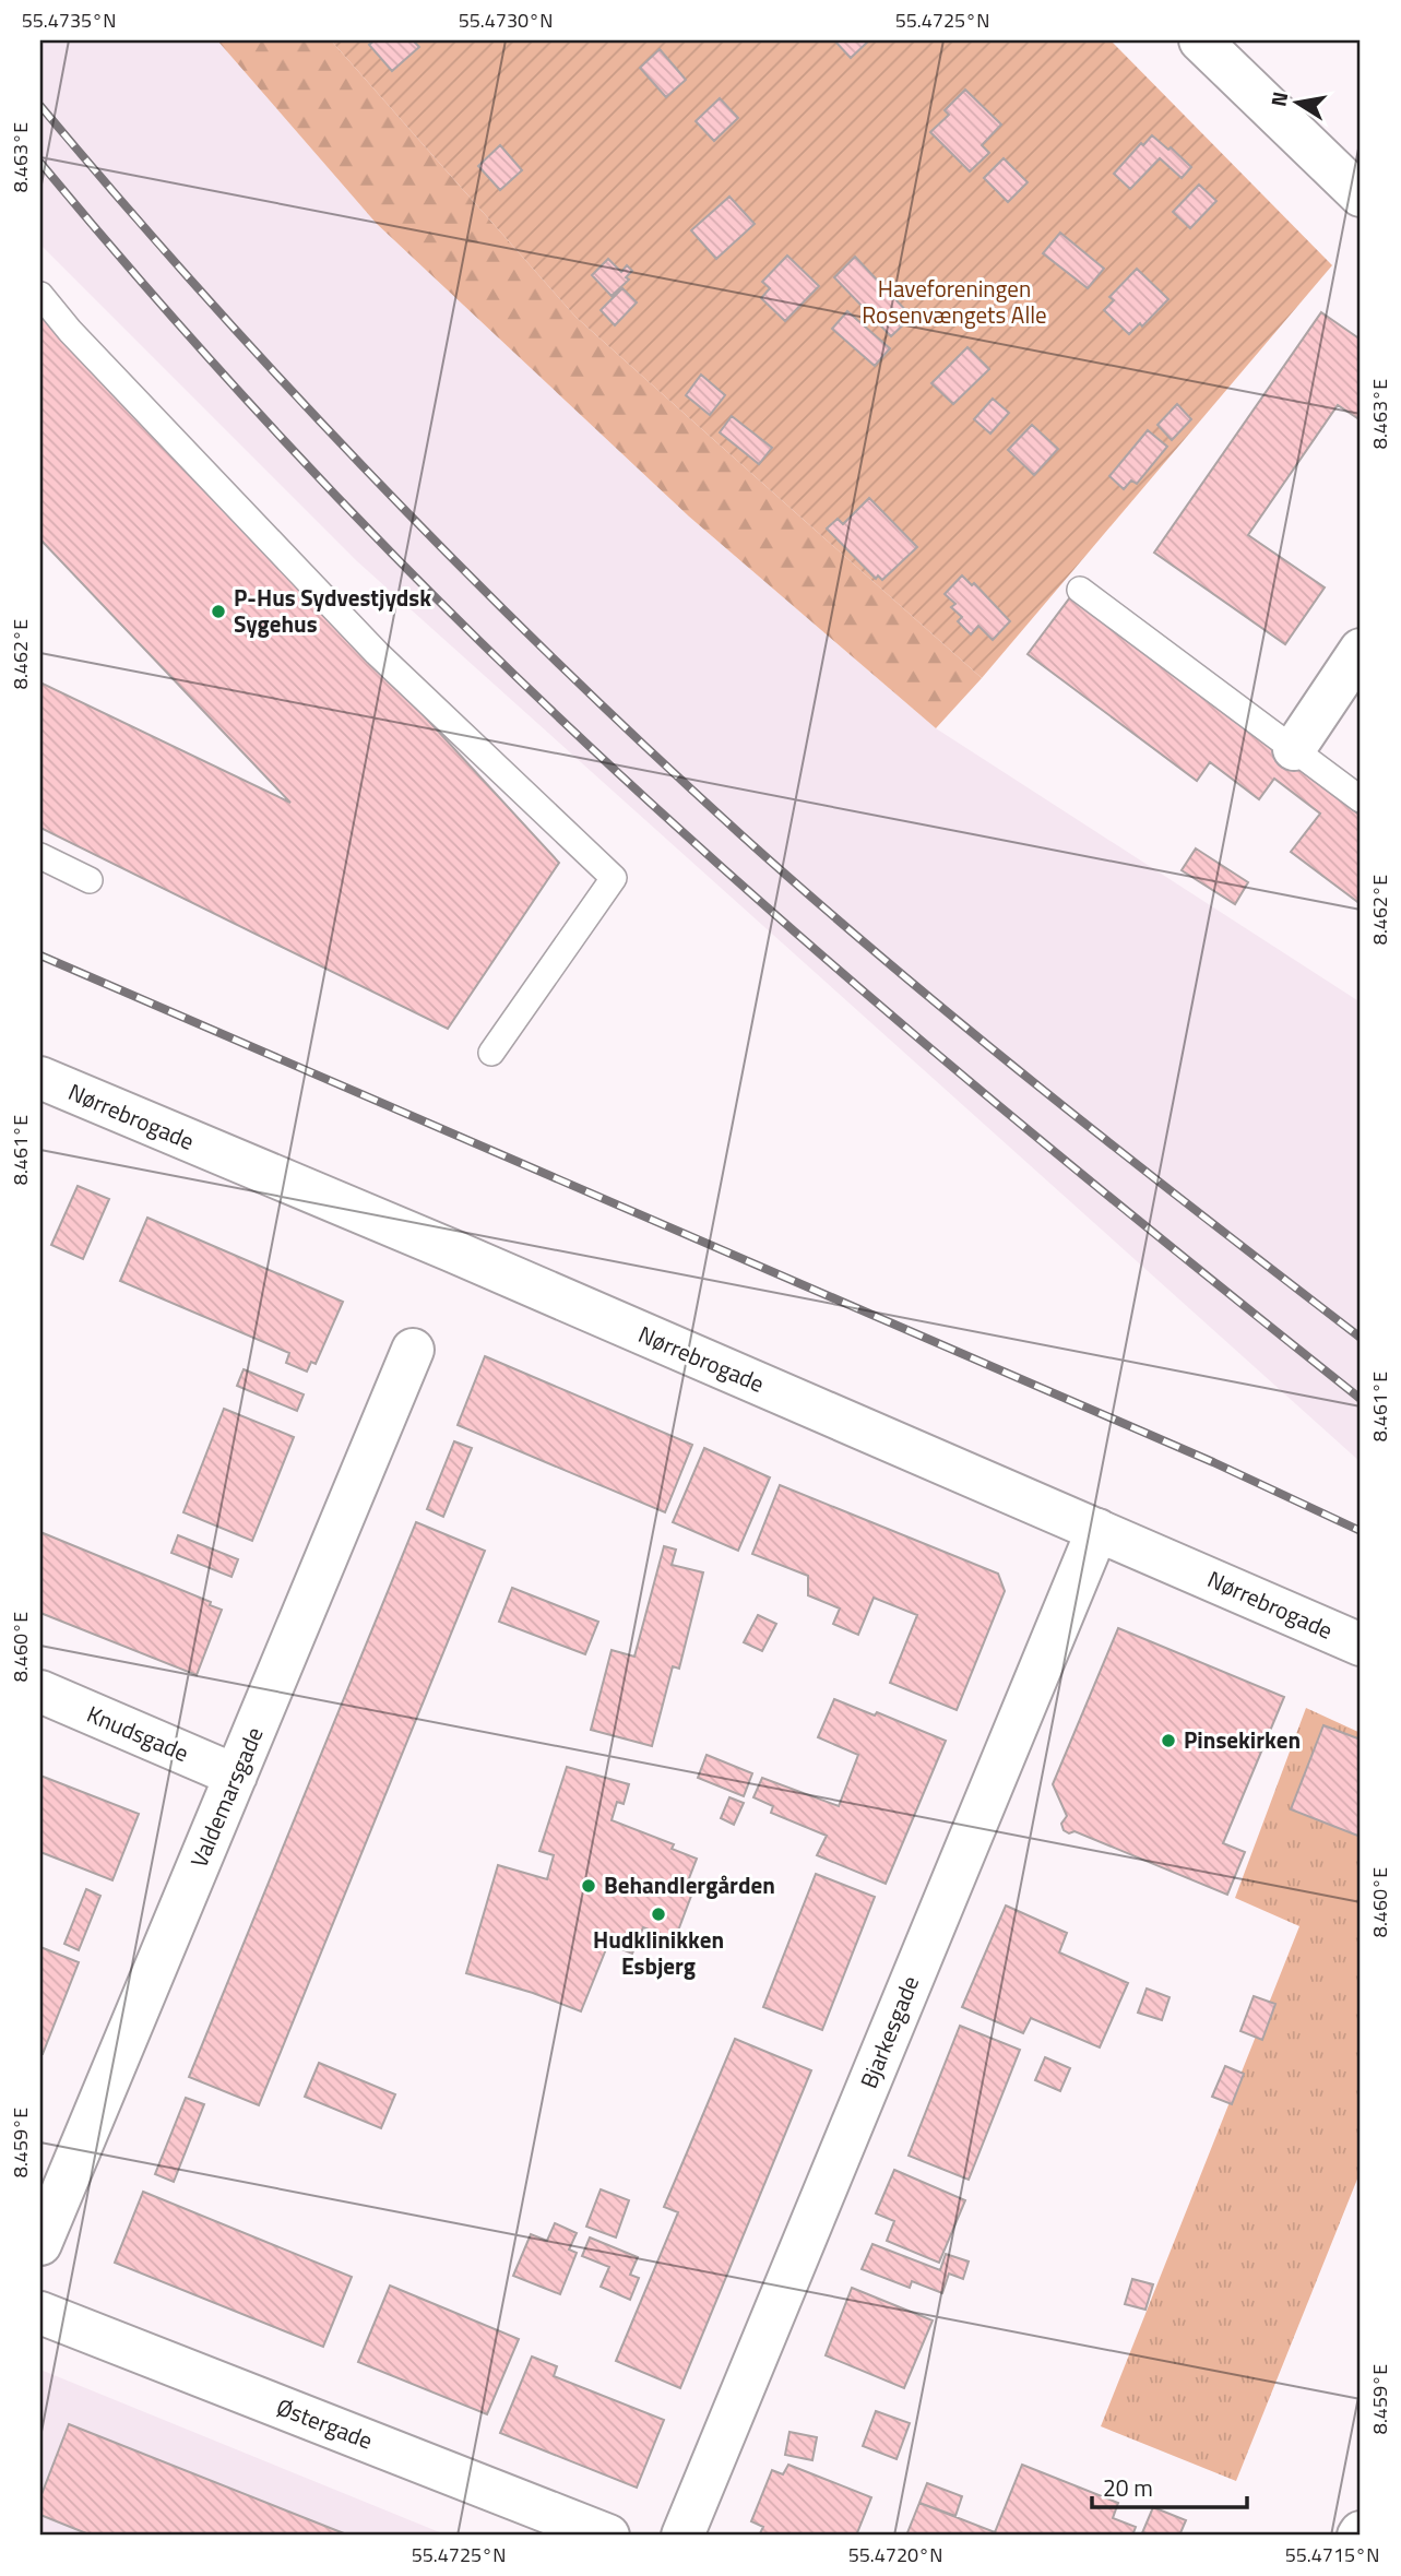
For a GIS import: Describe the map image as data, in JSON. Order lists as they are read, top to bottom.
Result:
{
  "streets": {
    "street": [
      "Nørrebrogade",
      "Knudsgade",
      "Valdemarsgade",
      "Bjarkesgade",
      "Østergade"
    ]
  },
  "crossings": [
    ["Nørrebrogade", "Bjarkesgade"],
    ["Knudsgade", "Valdemarsgade"]
  ],
  "parks": ["Haveforeningen Rosenvængets Alle"],
  "places": [
    "P-Hus Sydvestjydsk Sygehus",
    "Pinsekirken",
    "Behandlergården",
    "Hudklinikken Esbjerg"
  ],
  "scale_bar": "20 m",
  "north": "left",
  "coordinates": [
    "55.4735°N",
    "55.4730°N",
    "55.4725°N",
    "8.463°E",
    "8.462°E",
    "8.461°E",
    "8.460°E",
    "8.459°E",
    "55.4720°N",
    "55.4715°N"
  ]
}
